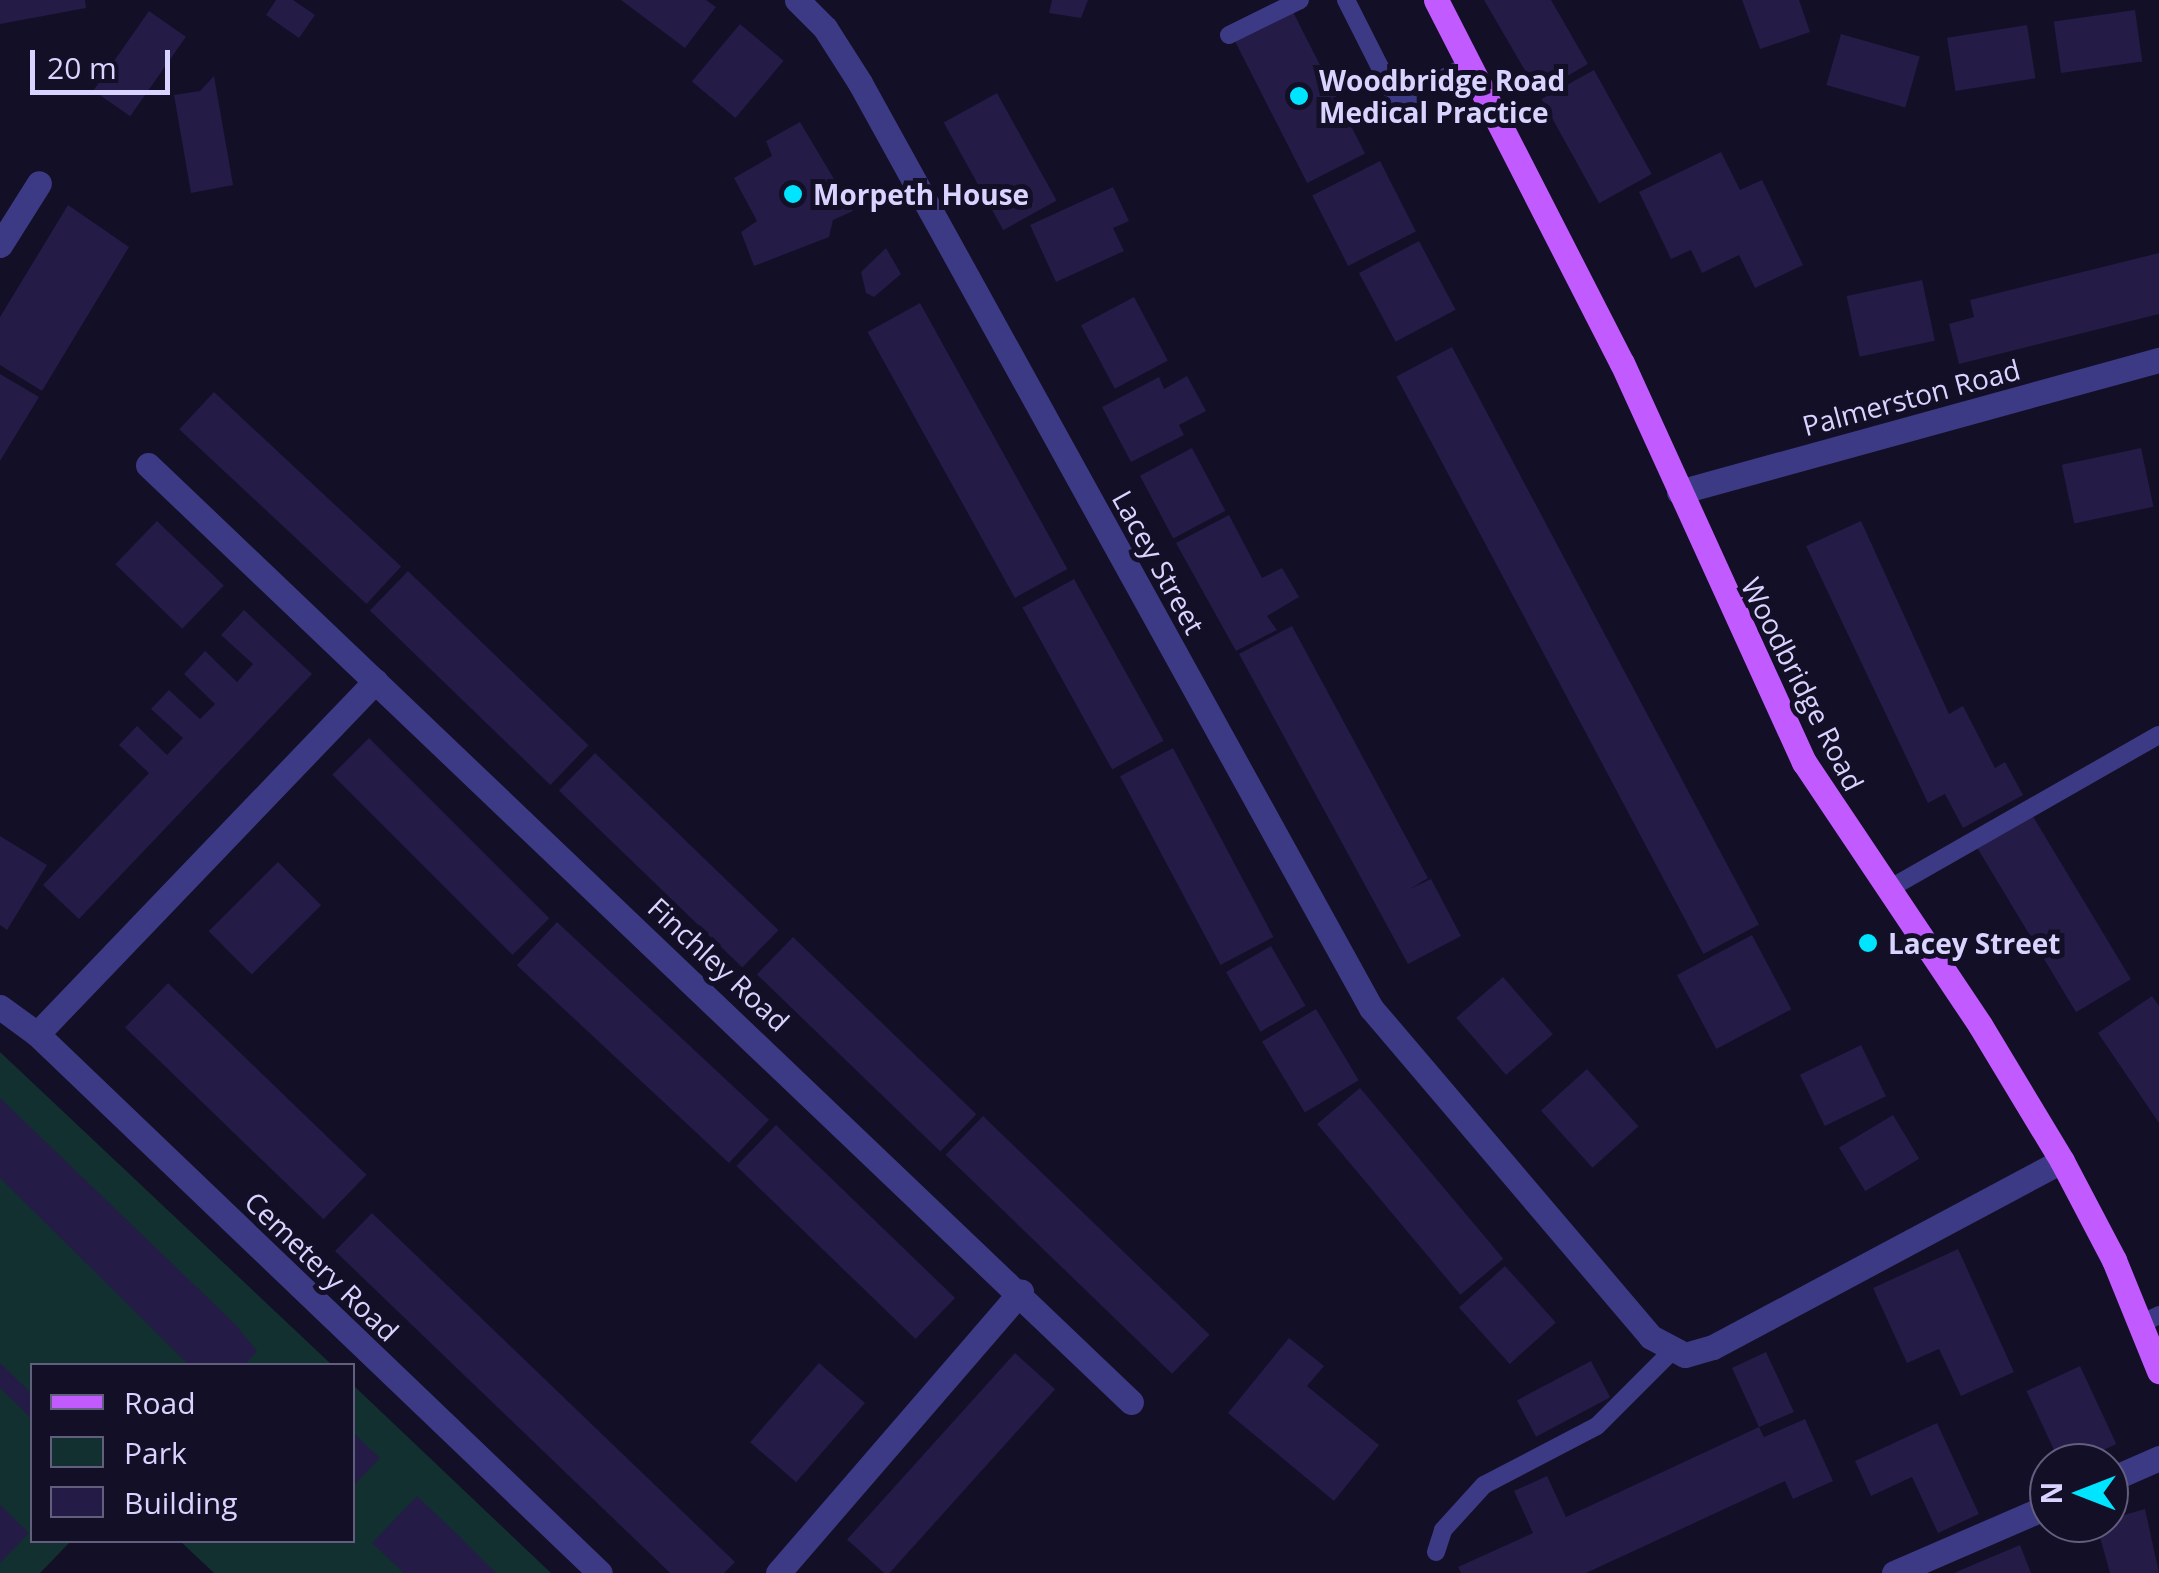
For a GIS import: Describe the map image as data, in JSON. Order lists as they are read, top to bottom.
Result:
{
  "streets": {
    "main road": ["Woodbridge Road"],
    "street": [
      "Palmerston Road",
      "Lacey Street",
      "Finchley Road",
      "Cemetery Road"
    ]
  },
  "crossings": [
    ["Palmerston Road", "Woodbridge Road"]
  ],
  "places": ["Woodbridge Road Medical Practice", "Morpeth House", "Lacey Street"],
  "legend": ["Road", "Park", "Building"],
  "scale_bar": "20 m",
  "north": "left"
}
